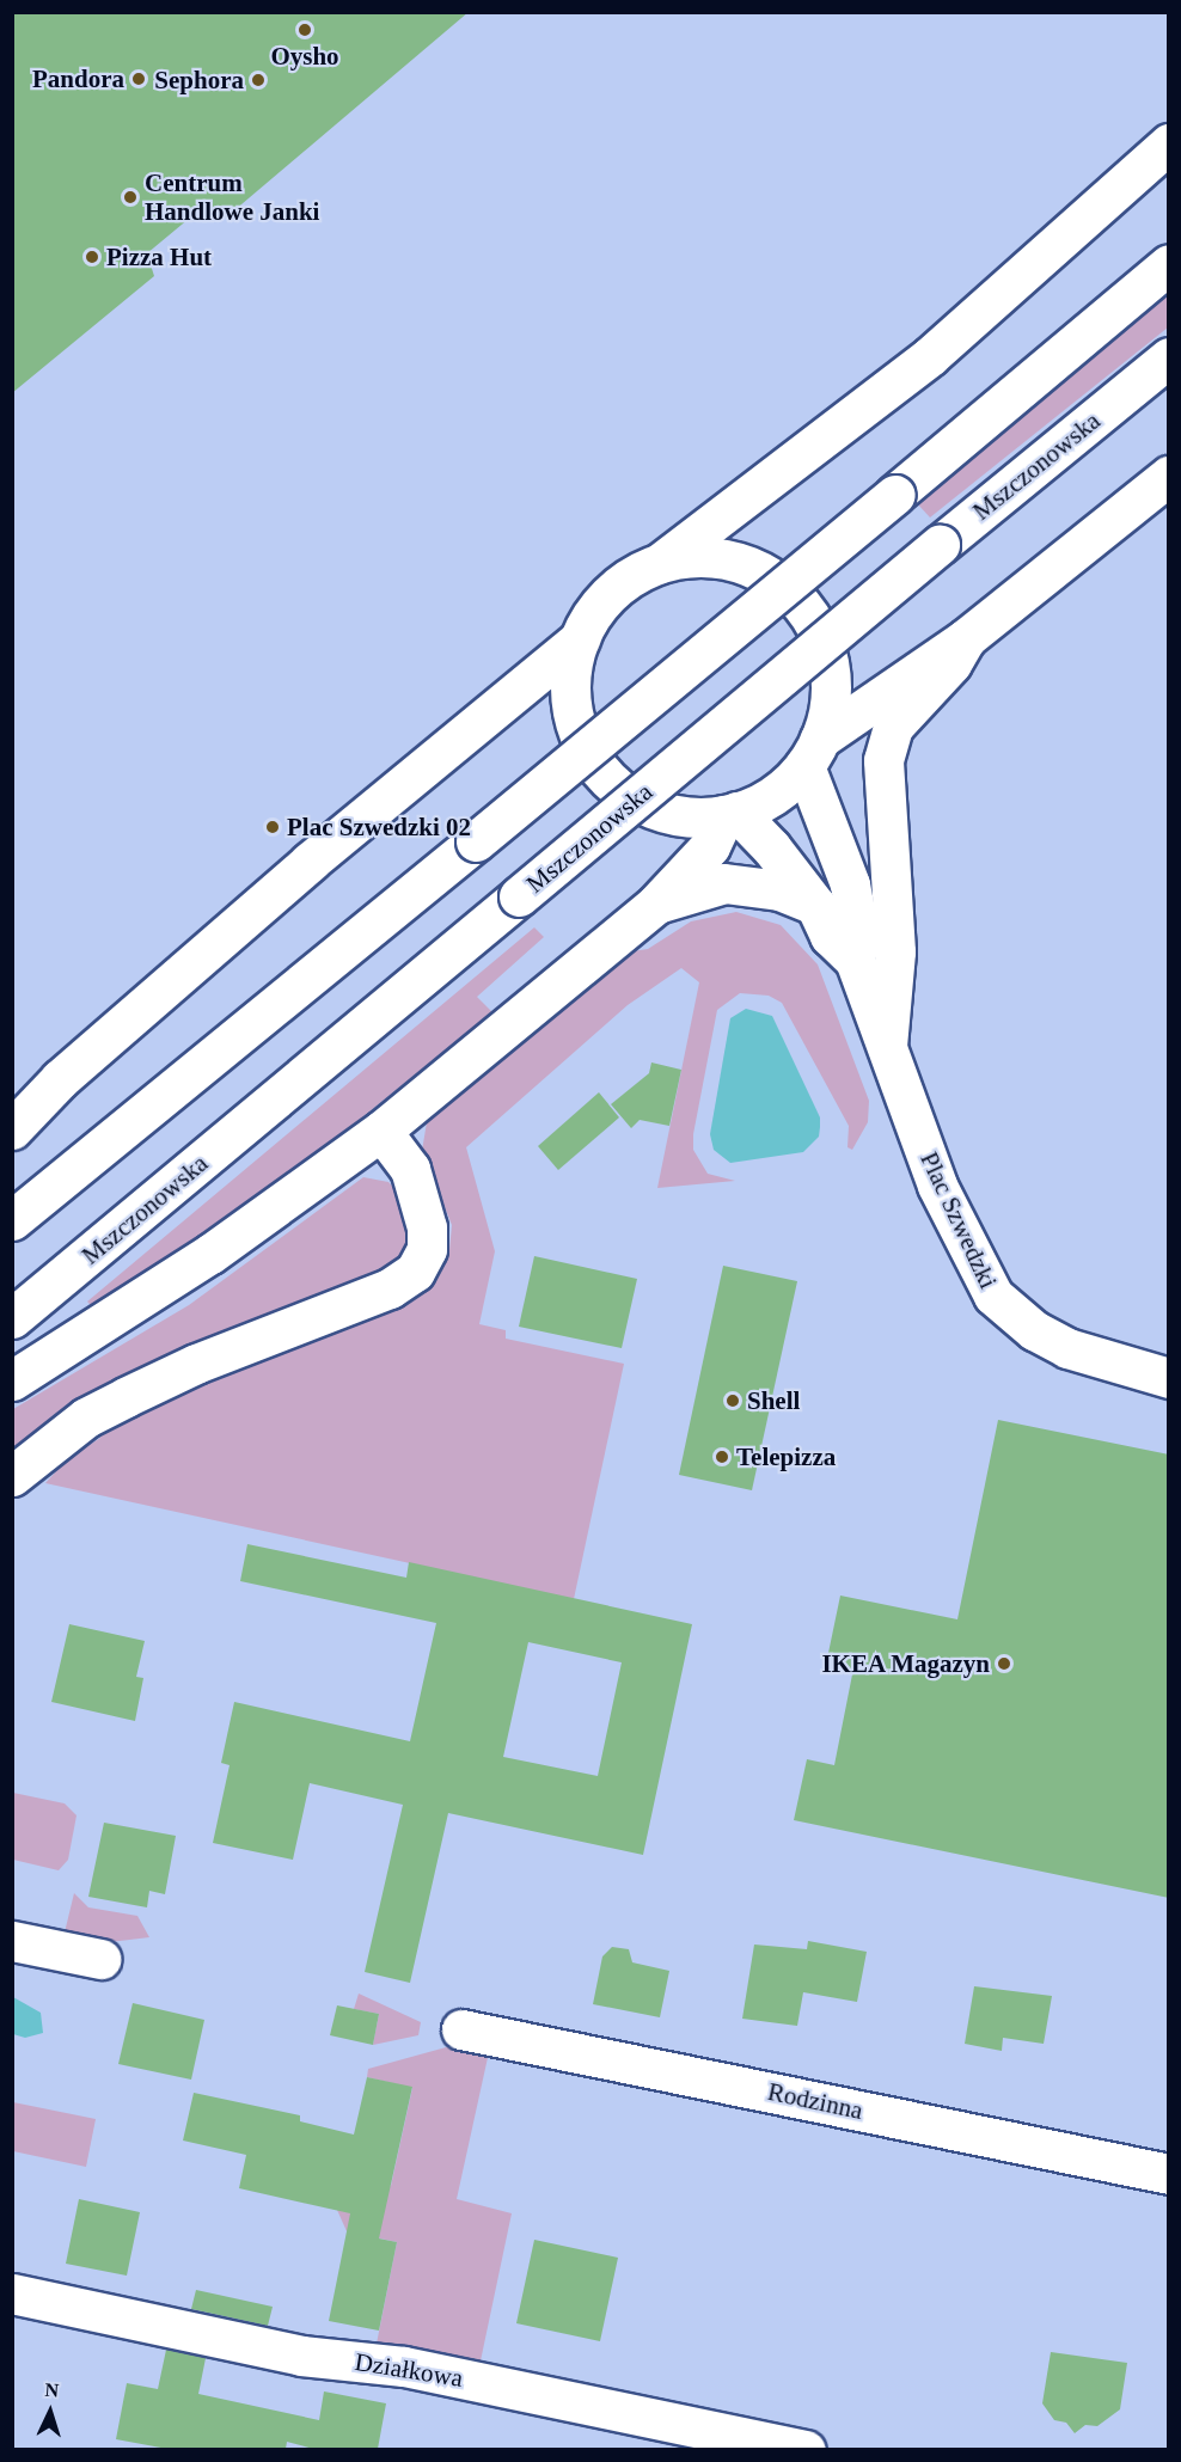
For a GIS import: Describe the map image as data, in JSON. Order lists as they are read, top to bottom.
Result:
{
  "streets": {
    "main road": [
      "Mszczonowska",
      "Plac Szwedzki",
      "Rodzinna",
      "Działkowa"
    ]
  },
  "places": [
    "Oysho",
    "Pandora",
    "Sephora",
    "Centrum Handlowe Janki",
    "Pizza Hut",
    "Plac Szwedzki 02",
    "Shell",
    "Telepizza",
    "IKEA Magazyn"
  ],
  "north": "top"
}
